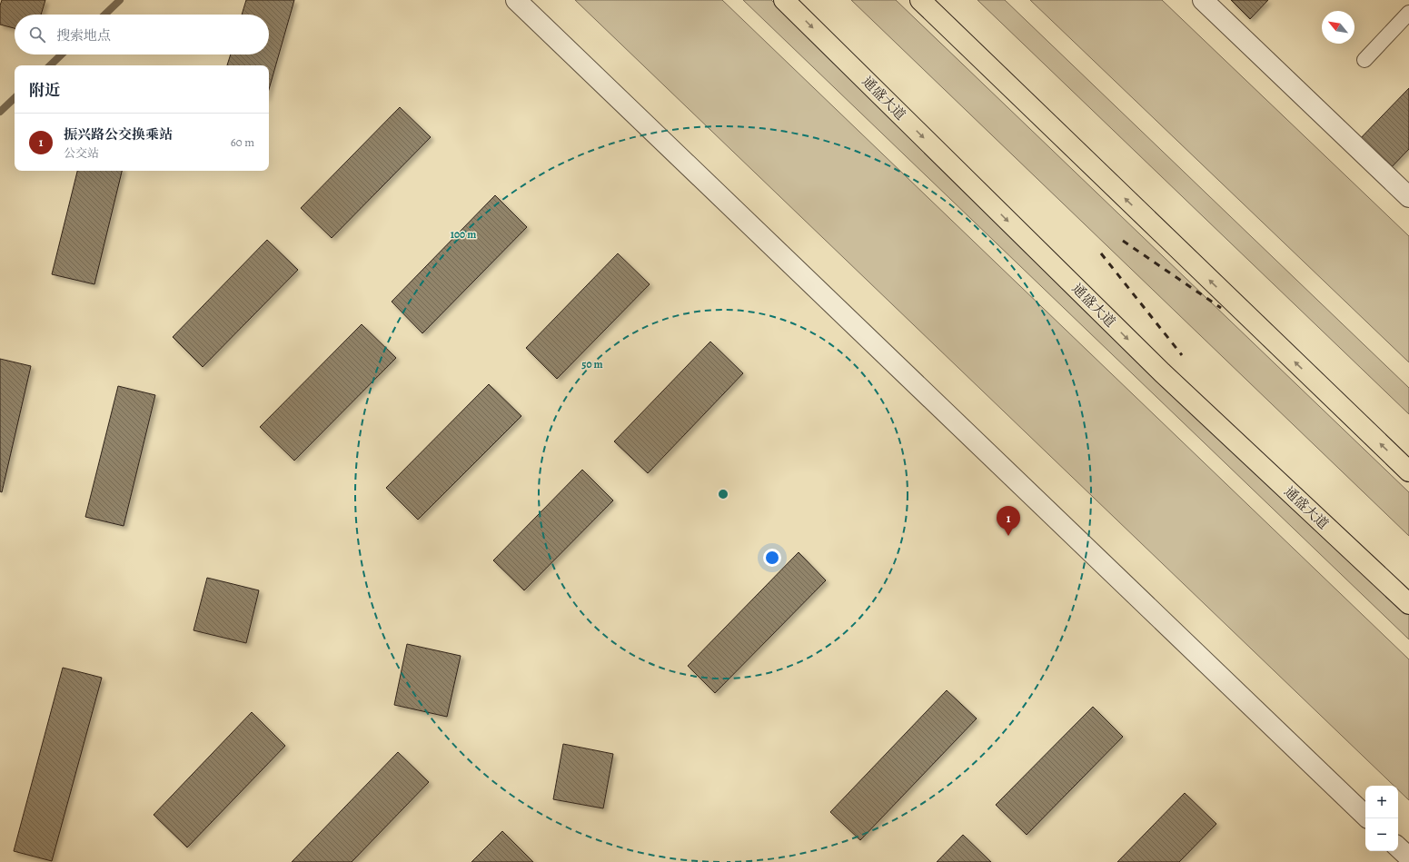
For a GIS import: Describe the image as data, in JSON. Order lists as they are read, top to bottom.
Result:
{
  "streets": {
    "main road": ["通盛大道"]
  },
  "north": "top left",
  "page": {
    "search": "搜索地点",
    "heading": "附近",
    "list": [
      {
        "mark": "1",
        "name": "振兴路公交换乘站",
        "note": "公交站",
        "value": "60 m"
      }
    ],
    "pins": "1",
    "map_buttons": ["+", "−"]
  },
  "rings": ["100 m", "50 m"]
}
